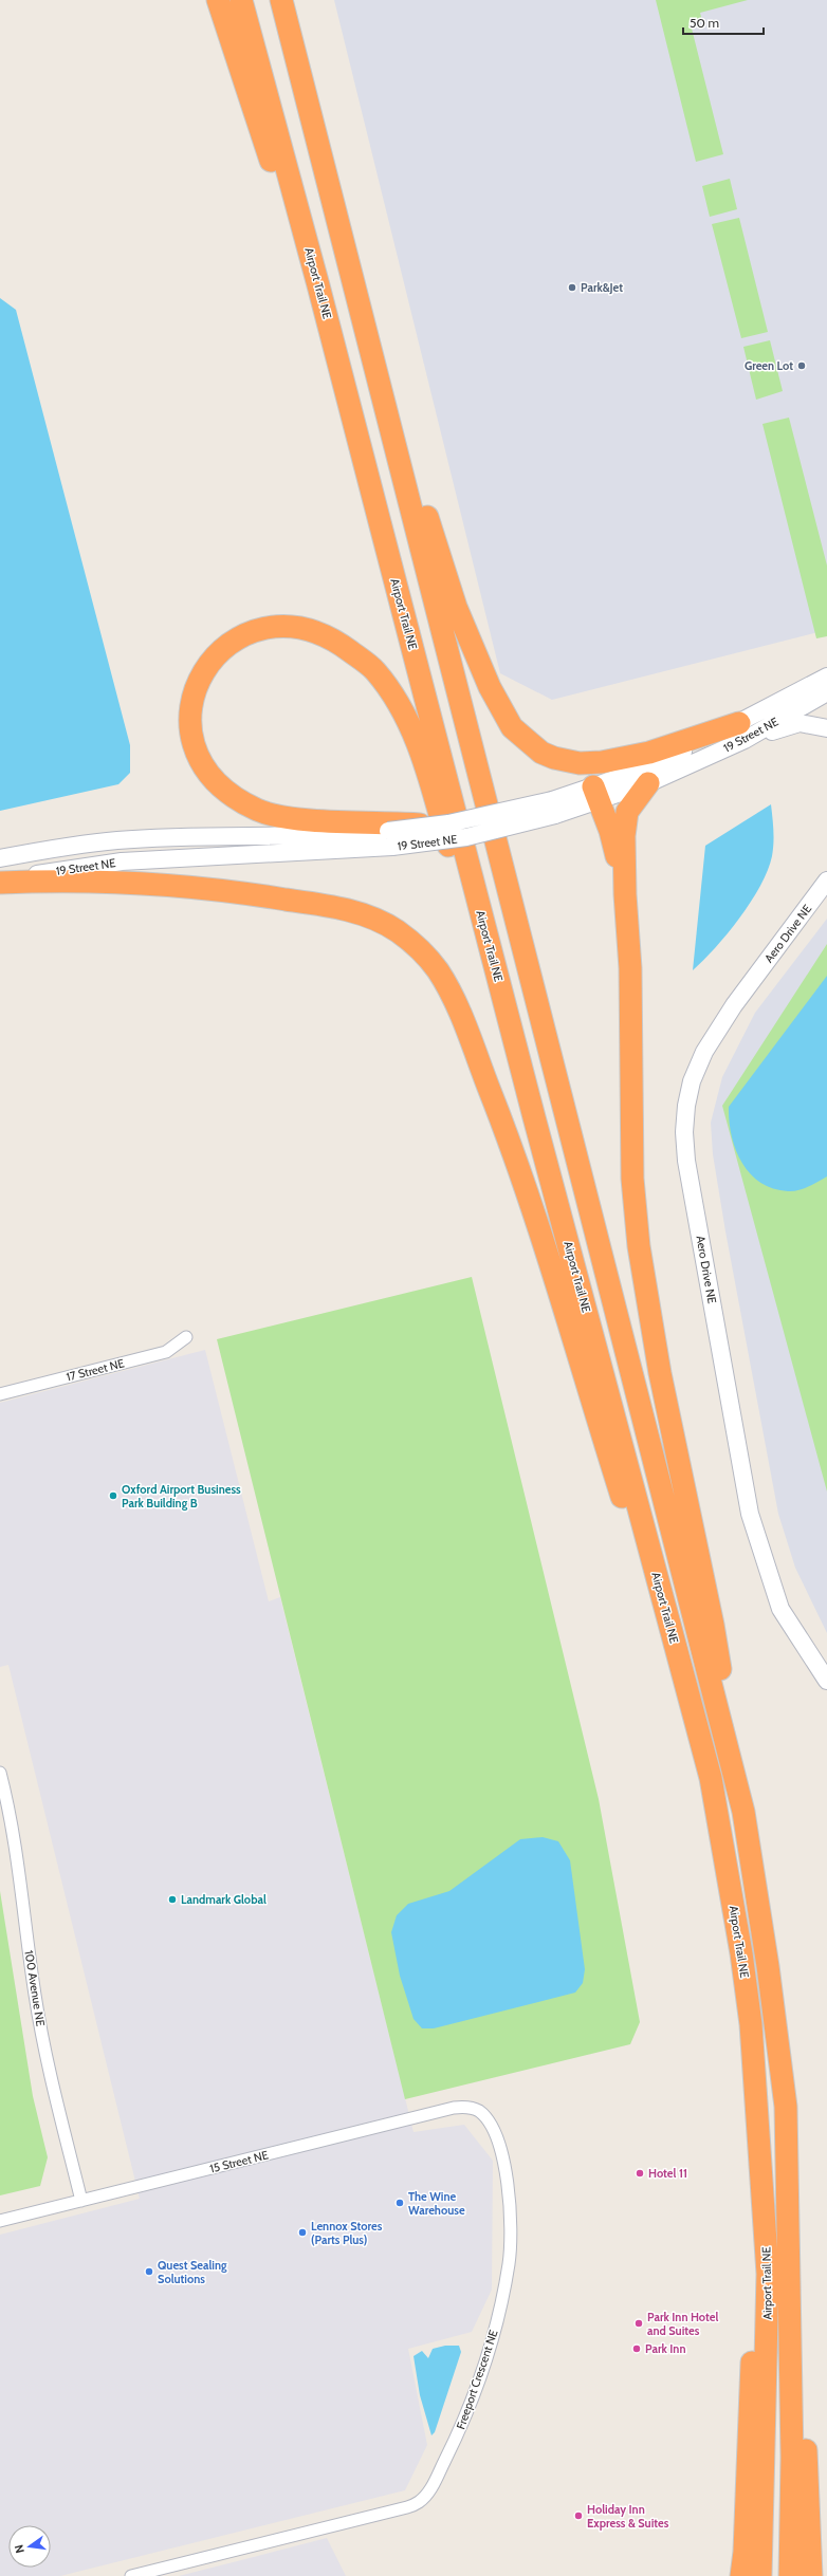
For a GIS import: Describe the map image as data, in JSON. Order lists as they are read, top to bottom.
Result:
{
  "streets": {
    "highway": ["Airport Trail NE"],
    "street": [
      "19 Street NE",
      "Aero Drive NE",
      "17 Street NE",
      "100 Avenue NE",
      "15 Street NE",
      "Freeport Crescent NE"
    ]
  },
  "crossings": [
    ["100 Avenue NE", "15 Street NE"],
    ["15 Street NE", "Freeport Crescent NE"]
  ],
  "places": [
    "Park&Jet",
    "Green Lot",
    "Oxford Airport Business Park Building B",
    "Landmark Global",
    "Hotel 11",
    "The Wine Warehouse",
    "Lennox Stores (Parts Plus)",
    "Quest Sealing Solutions",
    "Park Inn Hotel and Suites",
    "Park Inn",
    "Holiday Inn Express & Suites"
  ],
  "scale_bar": "50 m",
  "north": "left"
}
